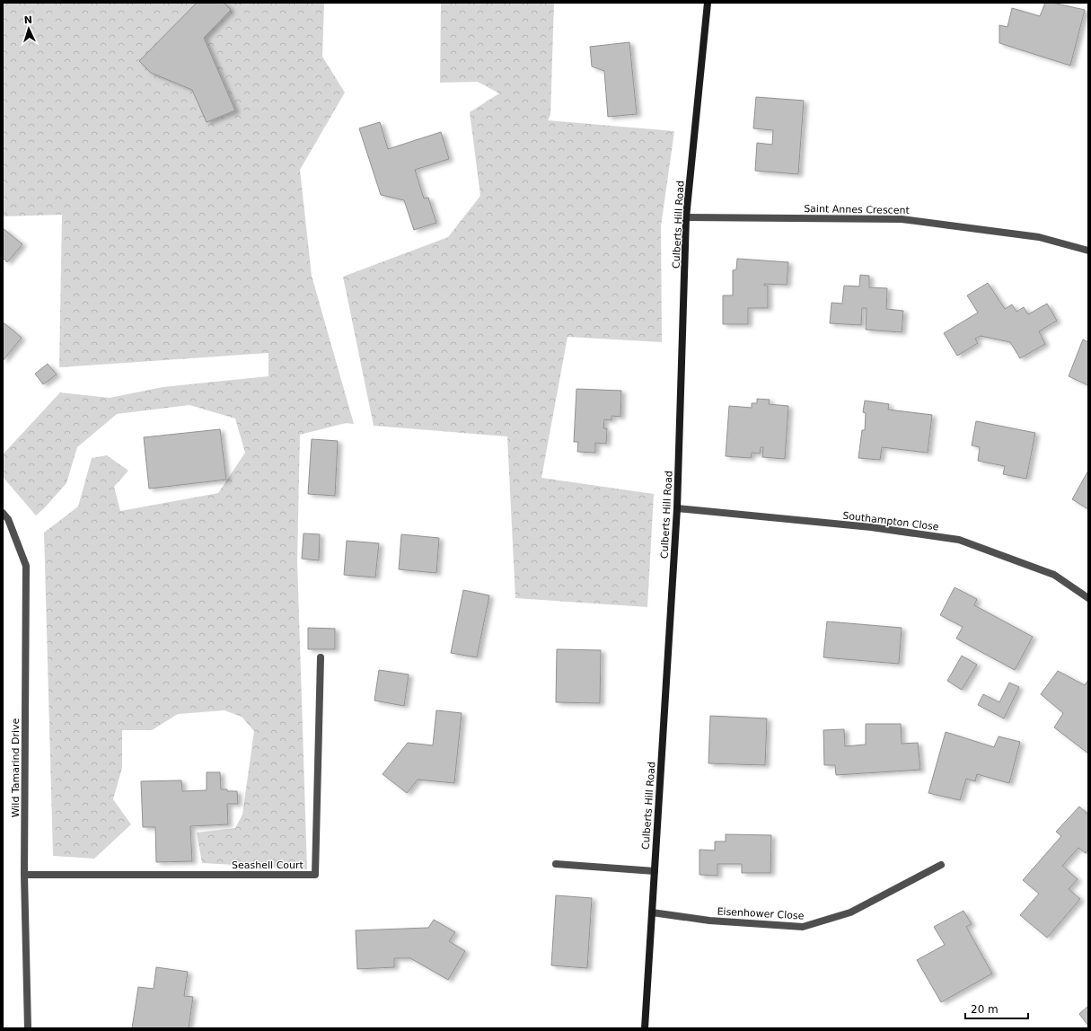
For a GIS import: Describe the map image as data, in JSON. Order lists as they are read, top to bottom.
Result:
{
  "streets": {
    "street": [
      "Saint Annes Crescent",
      "Culberts Hill Road",
      "Southampton Close",
      "Wild Tamarind Drive",
      "Seashell Court",
      "Eisenhower Close"
    ]
  },
  "crossings": [
    ["Saint Annes Crescent", "Culberts Hill Road"],
    ["Culberts Hill Road", "Southampton Close"],
    ["Culberts Hill Road", "Eisenhower Close"],
    ["Wild Tamarind Drive", "Seashell Court"]
  ],
  "scale_bar": "20 m",
  "north": "top"
}
